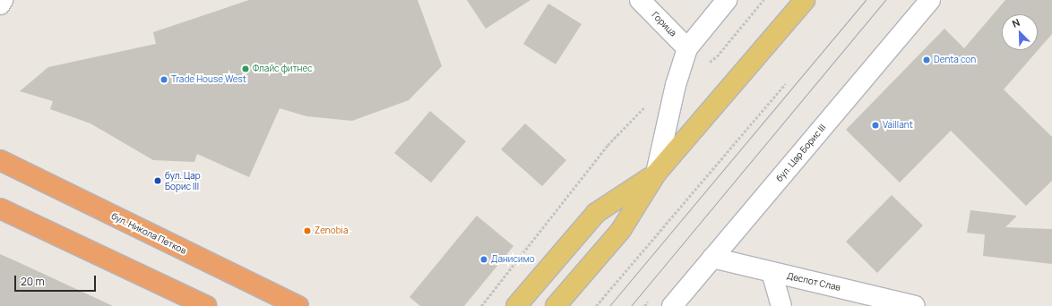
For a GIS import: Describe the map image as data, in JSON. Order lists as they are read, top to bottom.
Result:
{
  "streets": {
    "highway": ["бул. Никола Петков"],
    "street": ["Горица", "бул. Цар Борис III", "Деспот Слав"]
  },
  "crossings": [
    ["бул. Цар Борис III", "Деспот Слав"]
  ],
  "places": [
    "Denta con",
    "Флайс фитнес",
    "Trade House West",
    "Vaillant",
    "бул. Цар Борис ІІІ",
    "Zenobia",
    "Данисимо"
  ],
  "scale_bar": "20 m",
  "north": "top left"
}
